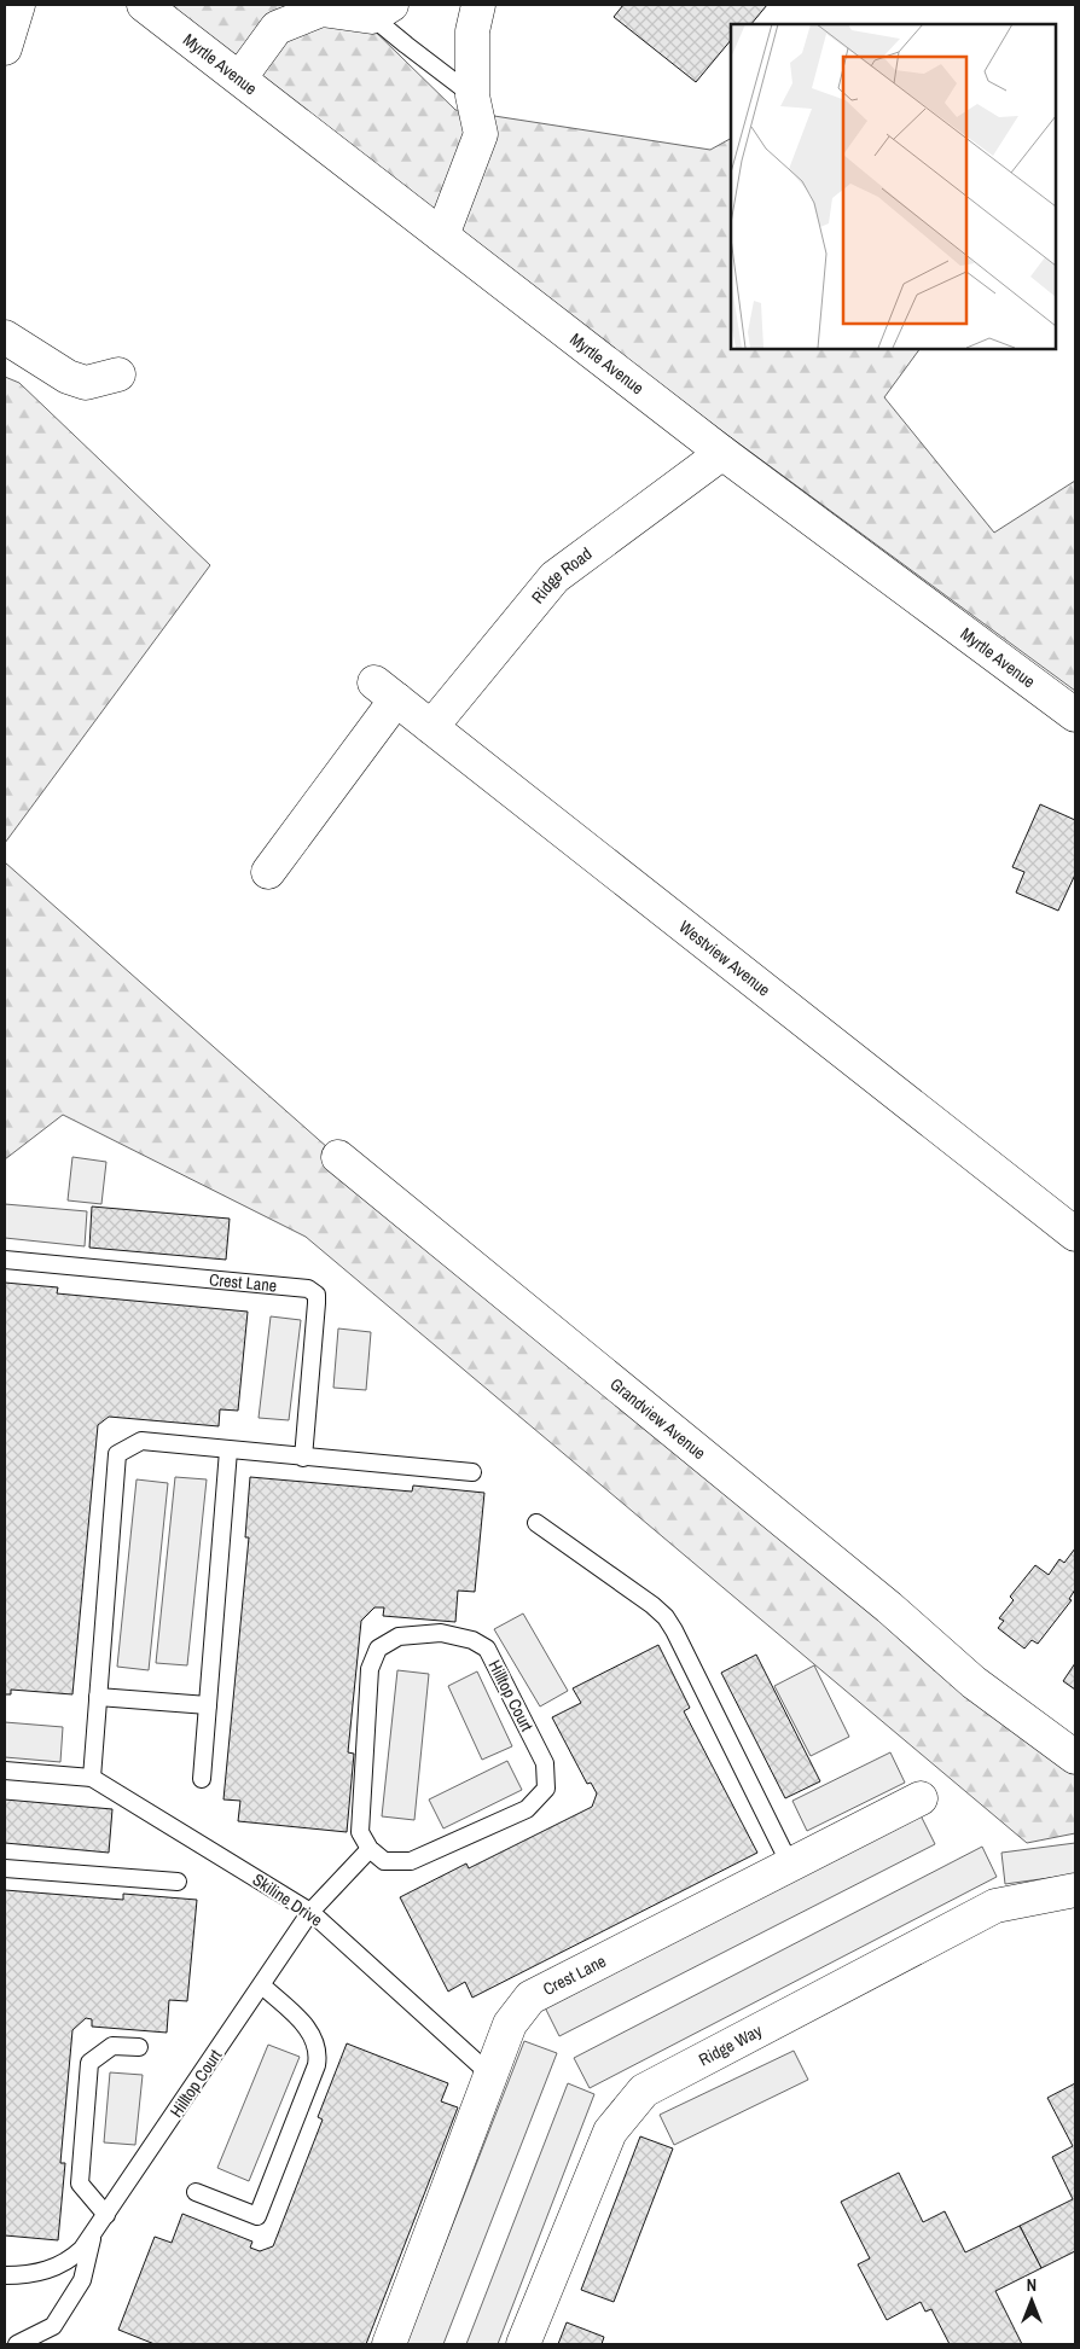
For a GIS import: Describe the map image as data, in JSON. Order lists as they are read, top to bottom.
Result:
{
  "streets": {
    "street": [
      "Myrtle Avenue",
      "Ridge Road",
      "Westview Avenue",
      "Crest Lane",
      "Grandview Avenue",
      "Ridge Way"
    ],
    "lane": ["Hilltop Court", "Skiline Drive"]
  },
  "crossings": [
    ["Myrtle Avenue", "Ridge Road"],
    ["Ridge Road", "Westview Avenue"],
    ["Crest Lane", "Skiline Drive"],
    ["Hilltop Court", "Skiline Drive"]
  ],
  "north": "top"
}
